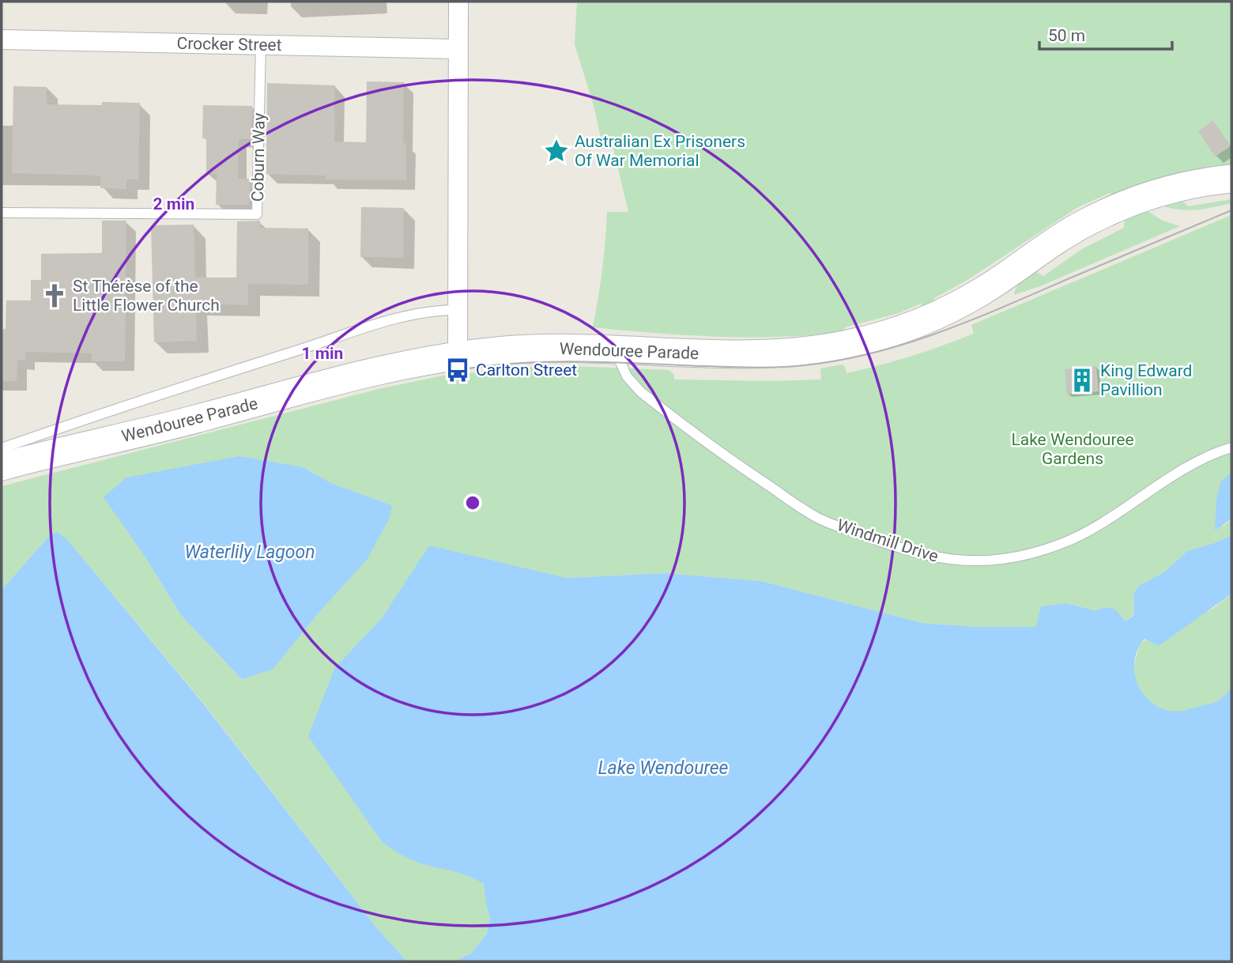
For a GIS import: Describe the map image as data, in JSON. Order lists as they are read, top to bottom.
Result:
{
  "streets": {
    "street": ["Crocker Street", "Wendouree Parade"],
    "lane": ["Coburn Way", "Windmill Drive"]
  },
  "crossings": [
    ["Crocker Street", "Coburn Way"],
    ["Wendouree Parade", "Windmill Drive"]
  ],
  "water": ["Waterlily Lagoon", "Lake Wendouree"],
  "parks": ["Lake Wendouree Gardens"],
  "places": {
    "place": ["Australian Ex Prisoners Of War Memorial"],
    "church": ["St Thérèse of the Little Flower Church"],
    "bus stop": ["Carlton Street"],
    "building": ["King Edward Pavillion"]
  },
  "scale_bar": "50 m",
  "rings": ["2 min", "1 min"]
}
